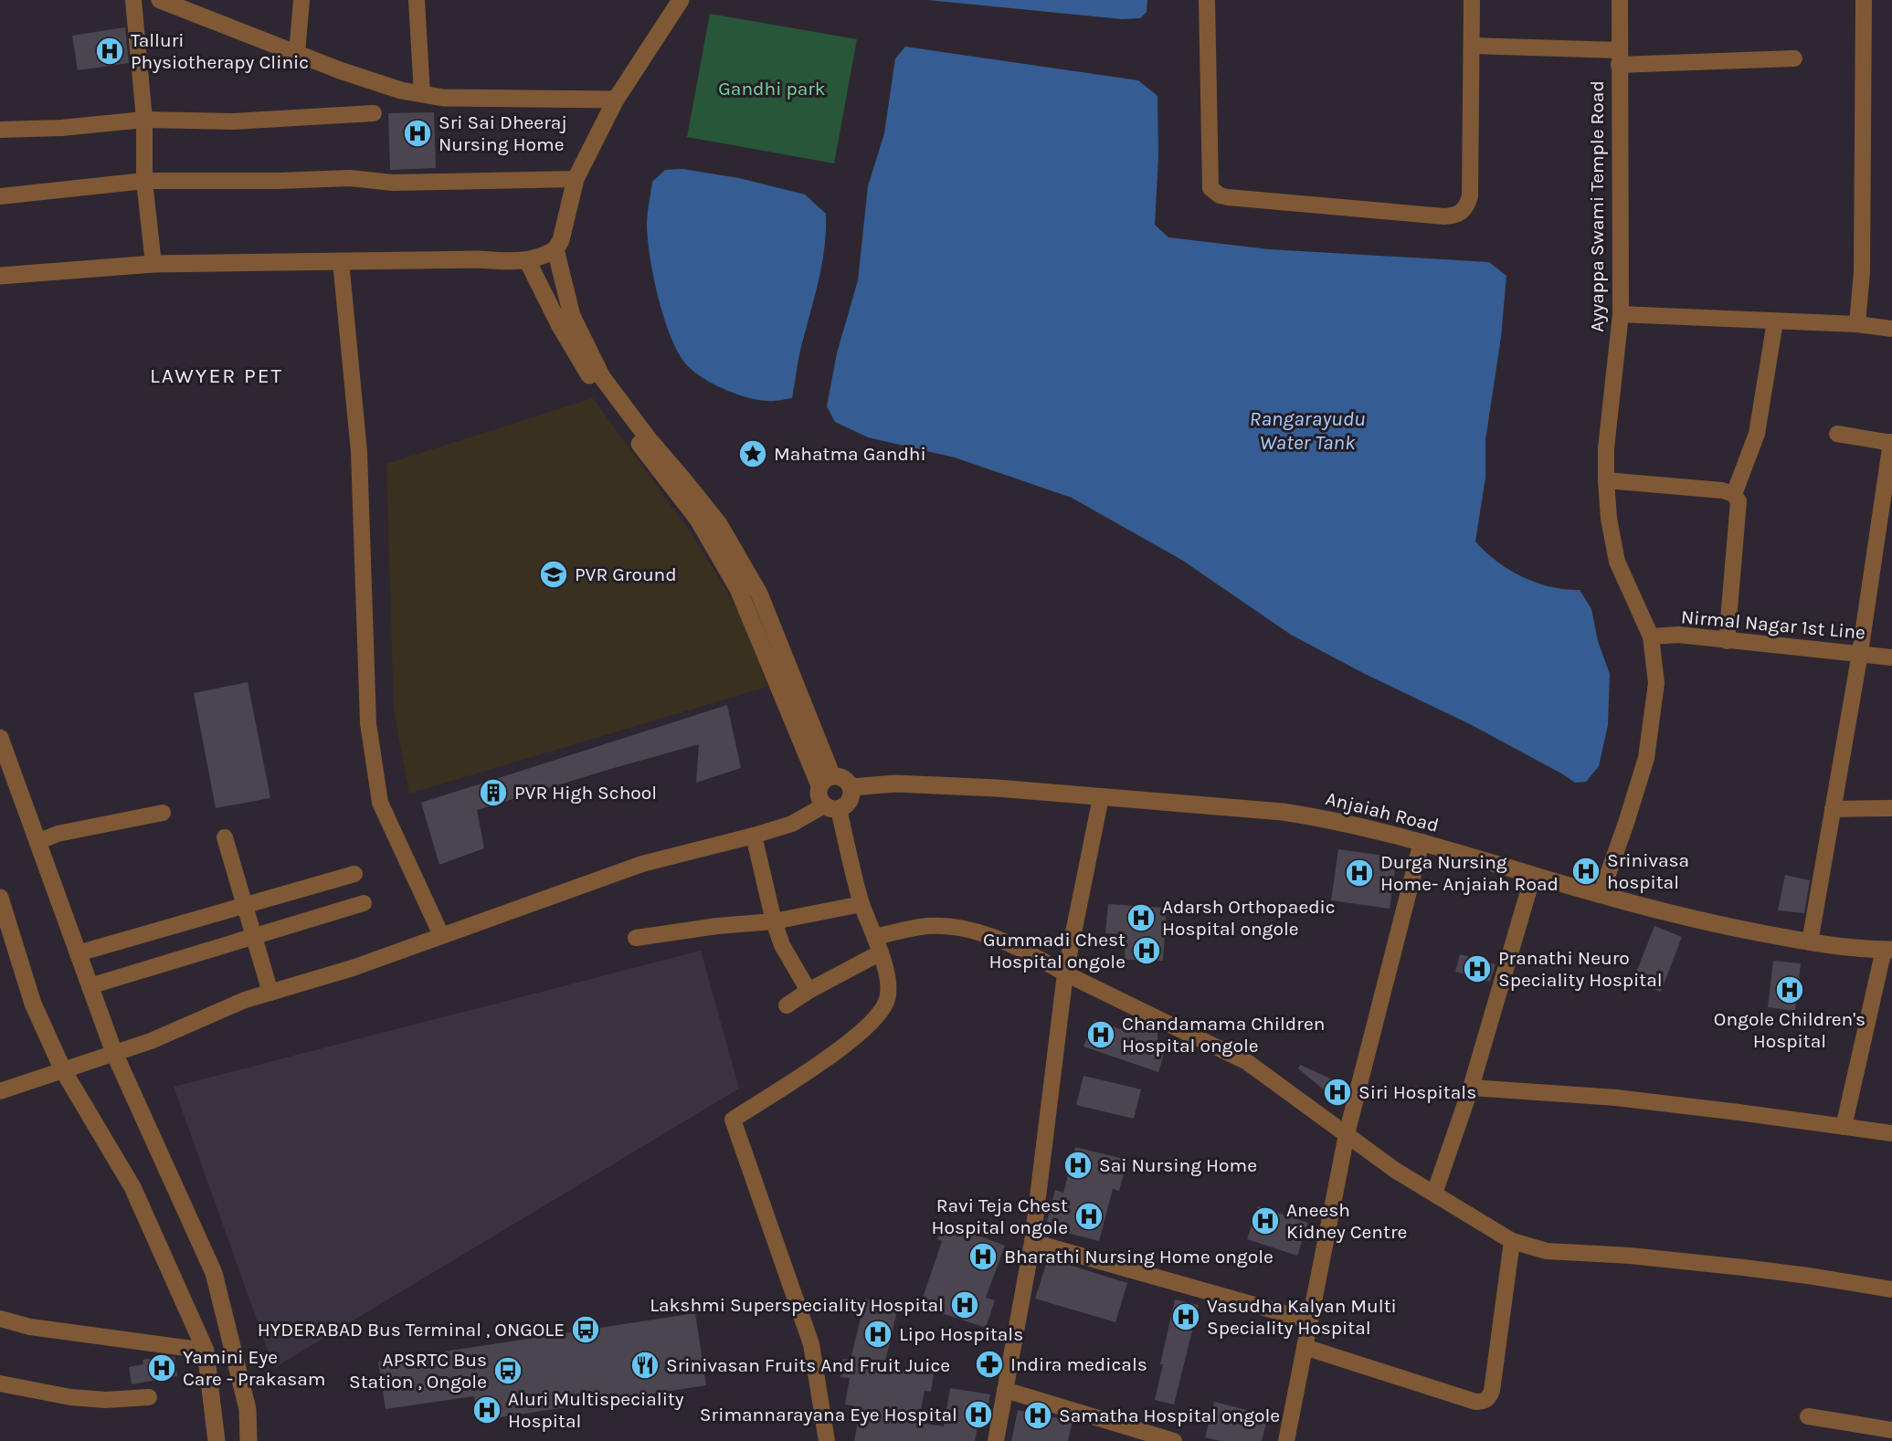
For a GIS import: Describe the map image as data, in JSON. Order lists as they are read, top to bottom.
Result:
{
  "streets": {
    "street": ["Ayyappa Swami Temple Road", "Nirmal Nagar 1st Line", "Anjaiah Road"]
  },
  "crossings": [
    ["Ayyappa Swami Temple Road", "Nirmal Nagar 1st Line"],
    ["Ayyappa Swami Temple Road", "Anjaiah Road"]
  ],
  "districts": ["LAWYER PET"],
  "water": ["Rangarayudu Water Tank"],
  "parks": ["Gandhi park"],
  "places": {
    "hospital": [
      "Talluri Physiotherapy Clinic",
      "Sri Sai Dheeraj Nursing Home",
      "Srinivasa hospital",
      "Durga Nursing Home- Anjaiah Road",
      "Adarsh Orthopaedic Hospital ongole",
      "Gummadi Chest Hospital ongole",
      "Pranathi Neuro Speciality Hospital",
      "Ongole Children's Hospital",
      "Chandamama Children Hospital ongole",
      "Siri Hospitals",
      "Sai Nursing Home",
      "Ravi Teja Chest Hospital ongole",
      "Aneesh Kidney Centre",
      "Bharathi Nursing Home ongole",
      "Lakshmi Superspeciality Hospital",
      "Vasudha Kalyan Multi Speciality Hospital",
      "Lipo Hospitals",
      "Yamini Eye Care - Prakasam",
      "Aluri Multispeciality Hospital",
      "Srimannarayana Eye Hospital",
      "Samatha Hospital ongole"
    ],
    "place": ["Mahatma Gandhi"],
    "school or university": ["PVR Ground"],
    "building": ["PVR High School"],
    "bus stop": ["HYDERABAD Bus Terminal , ONGOLE", "APSRTC Bus Station , Ongole"],
    "pharmacy": ["Indira medicals"],
    "restaurant": ["Srinivasan Fruits And Fruit Juice"]
  }
}
